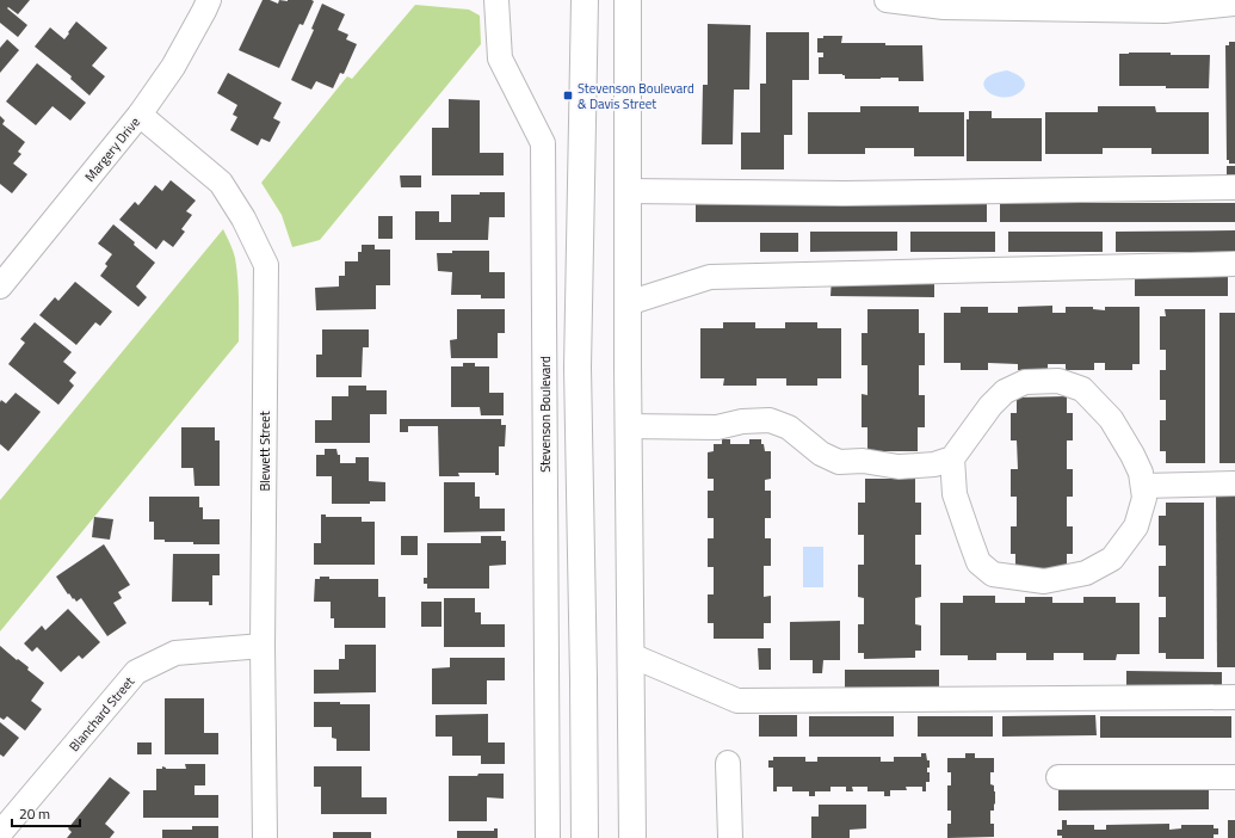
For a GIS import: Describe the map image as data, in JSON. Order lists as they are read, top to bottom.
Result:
{
  "streets": {
    "street": [
      "Margery Drive",
      "Stevenson Boulevard",
      "Blewett Street",
      "Blanchard Street"
    ]
  },
  "crossings": [
    ["Margery Drive", "Blewett Street"],
    ["Blewett Street", "Blanchard Street"]
  ],
  "places": {
    "transit": ["Stevenson Boulevard & Davis Street"]
  },
  "scale_bar": "20 m"
}
